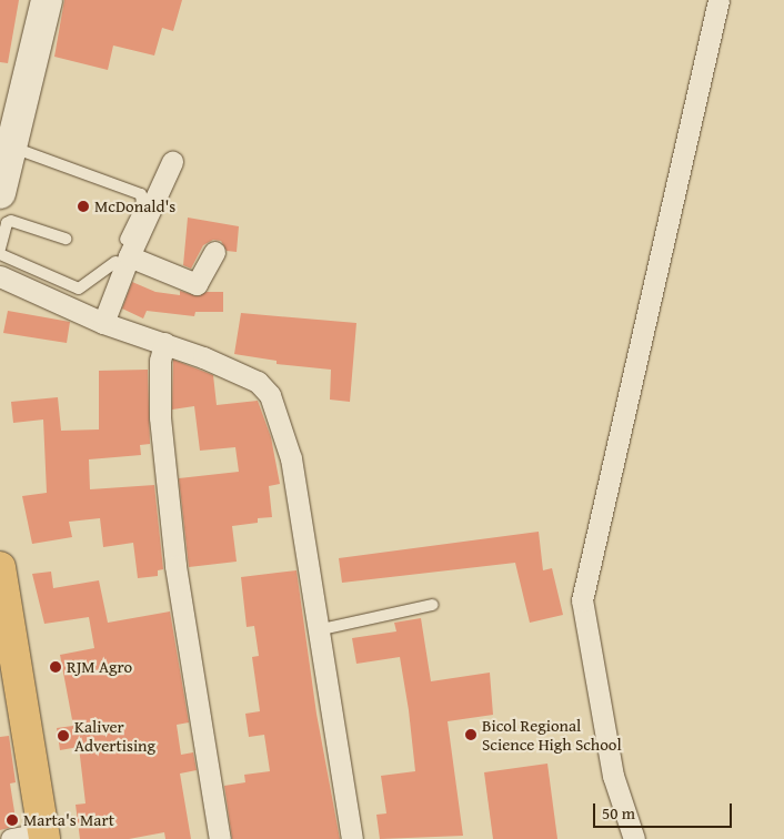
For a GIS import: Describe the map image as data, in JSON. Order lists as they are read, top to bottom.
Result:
{
  "places": [
    "McDonald's",
    "RJM Agro",
    "Bicol Regional Science High School",
    "Kaliver Advertising",
    "Marta's Mart"
  ],
  "scale_bar": "50 m"
}
